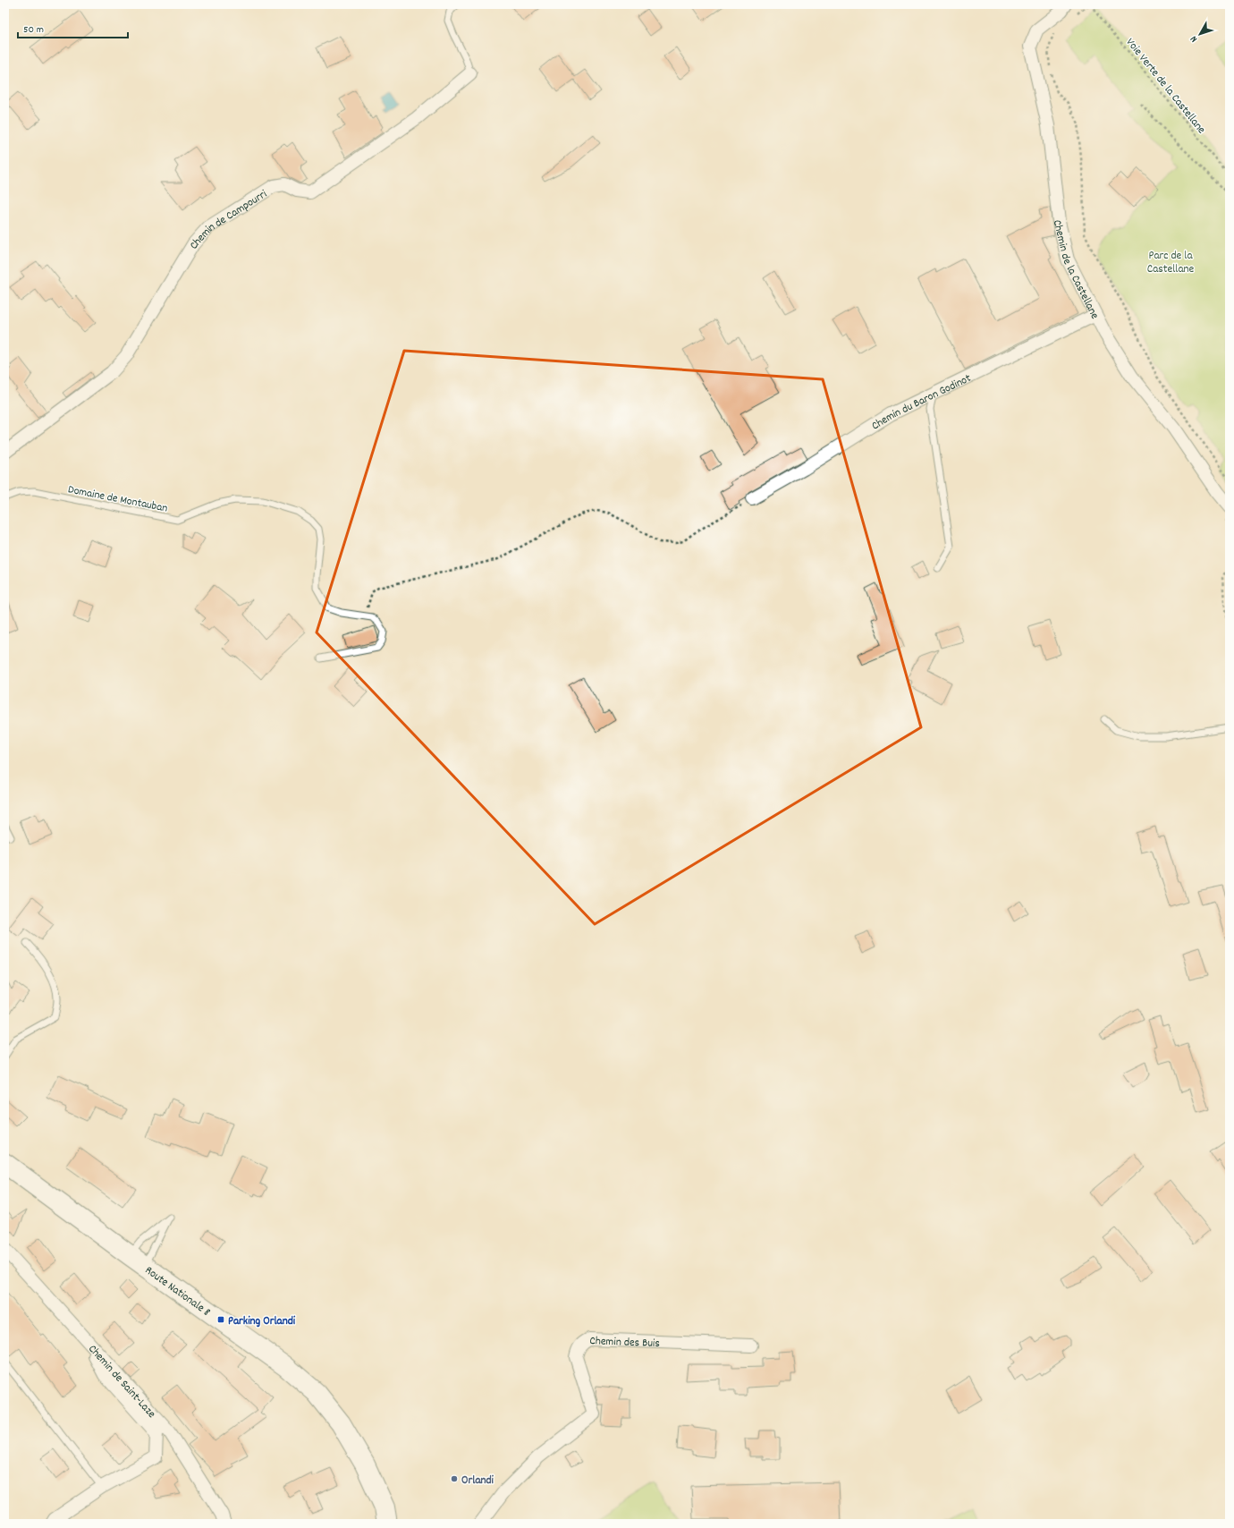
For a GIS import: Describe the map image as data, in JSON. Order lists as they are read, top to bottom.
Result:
{
  "streets": {
    "main road": ["Route Nationale 8"],
    "street": [
      "Chemin de Campourri",
      "Chemin de la Castellane",
      "Chemin du Baron Godinot",
      "Chemin des Buis",
      "Chemin de Saint-Laze"
    ],
    "lane": ["Domaine de Montauban"],
    "path": ["Voie Verte de la Castellane"]
  },
  "crossings": [
    ["Chemin de la Castellane", "Chemin du Baron Godinot"]
  ],
  "parks": ["Parc de la Castellane"],
  "places": {
    "transit": ["Parking Orlandi"],
    "other": ["Orlandi"]
  },
  "scale_bar": "50 m",
  "north": "bottom left"
}
